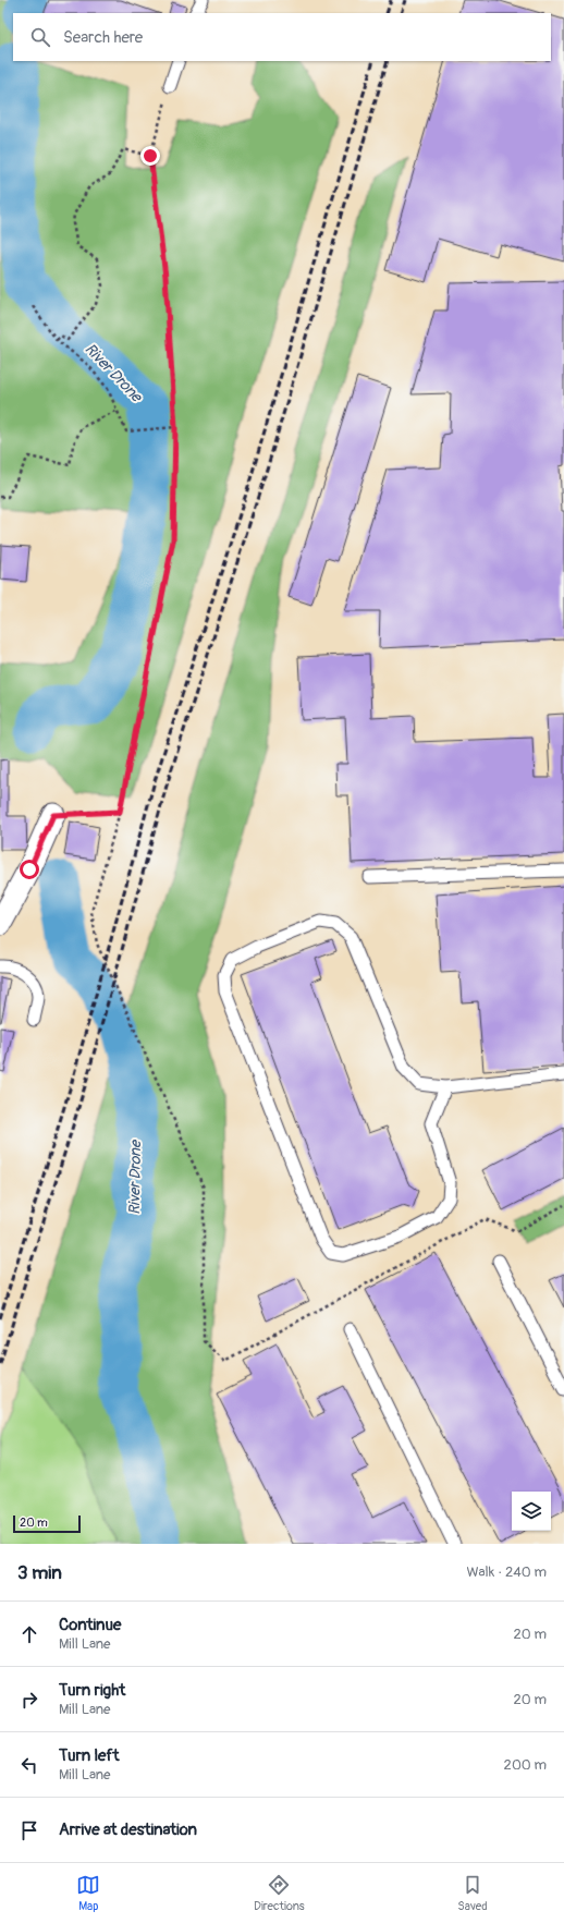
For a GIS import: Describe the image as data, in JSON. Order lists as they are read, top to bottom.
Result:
{
  "water": ["River Drone"],
  "scale_bar": "20 m",
  "page": {
    "search": "Search here",
    "scale": "20 m",
    "heading": ["3 min", "Walk · 240 m"],
    "list": [
      ["Continue", "Mill Lane", "20 m"],
      ["Turn right", "Mill Lane", "20 m"],
      ["Turn left", "Mill Lane", "200 m"],
      "Arrive at destination"
    ],
    "nav": ["Map", "Directions", "Saved"]
  }
}
